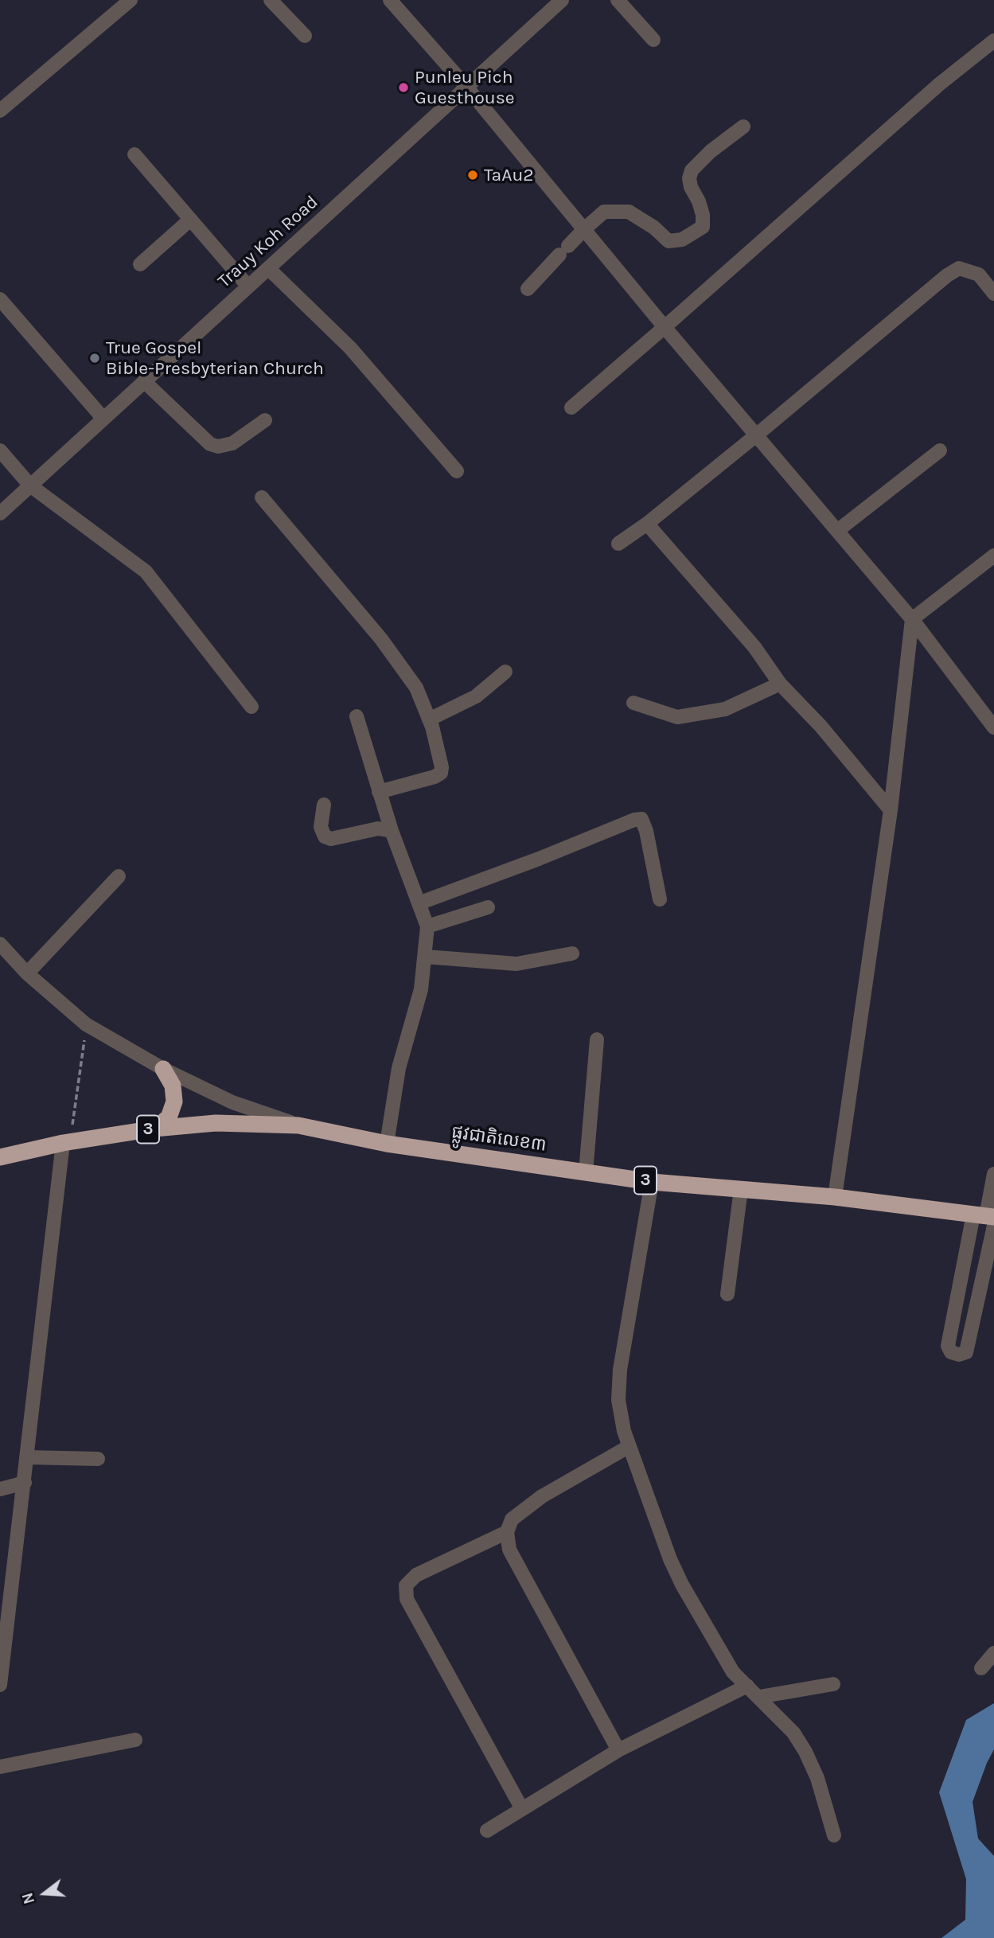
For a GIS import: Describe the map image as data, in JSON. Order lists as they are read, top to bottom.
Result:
{
  "streets": {
    "highway": ["3", "ផ្លូវជាតិលេខ៣"],
    "street": ["Trauy Koh Road"]
  },
  "places": ["Punleu Pich Guesthouse", "TaAu2", "True Gospel Bible-Presbyterian Church"],
  "north": "left"
}
